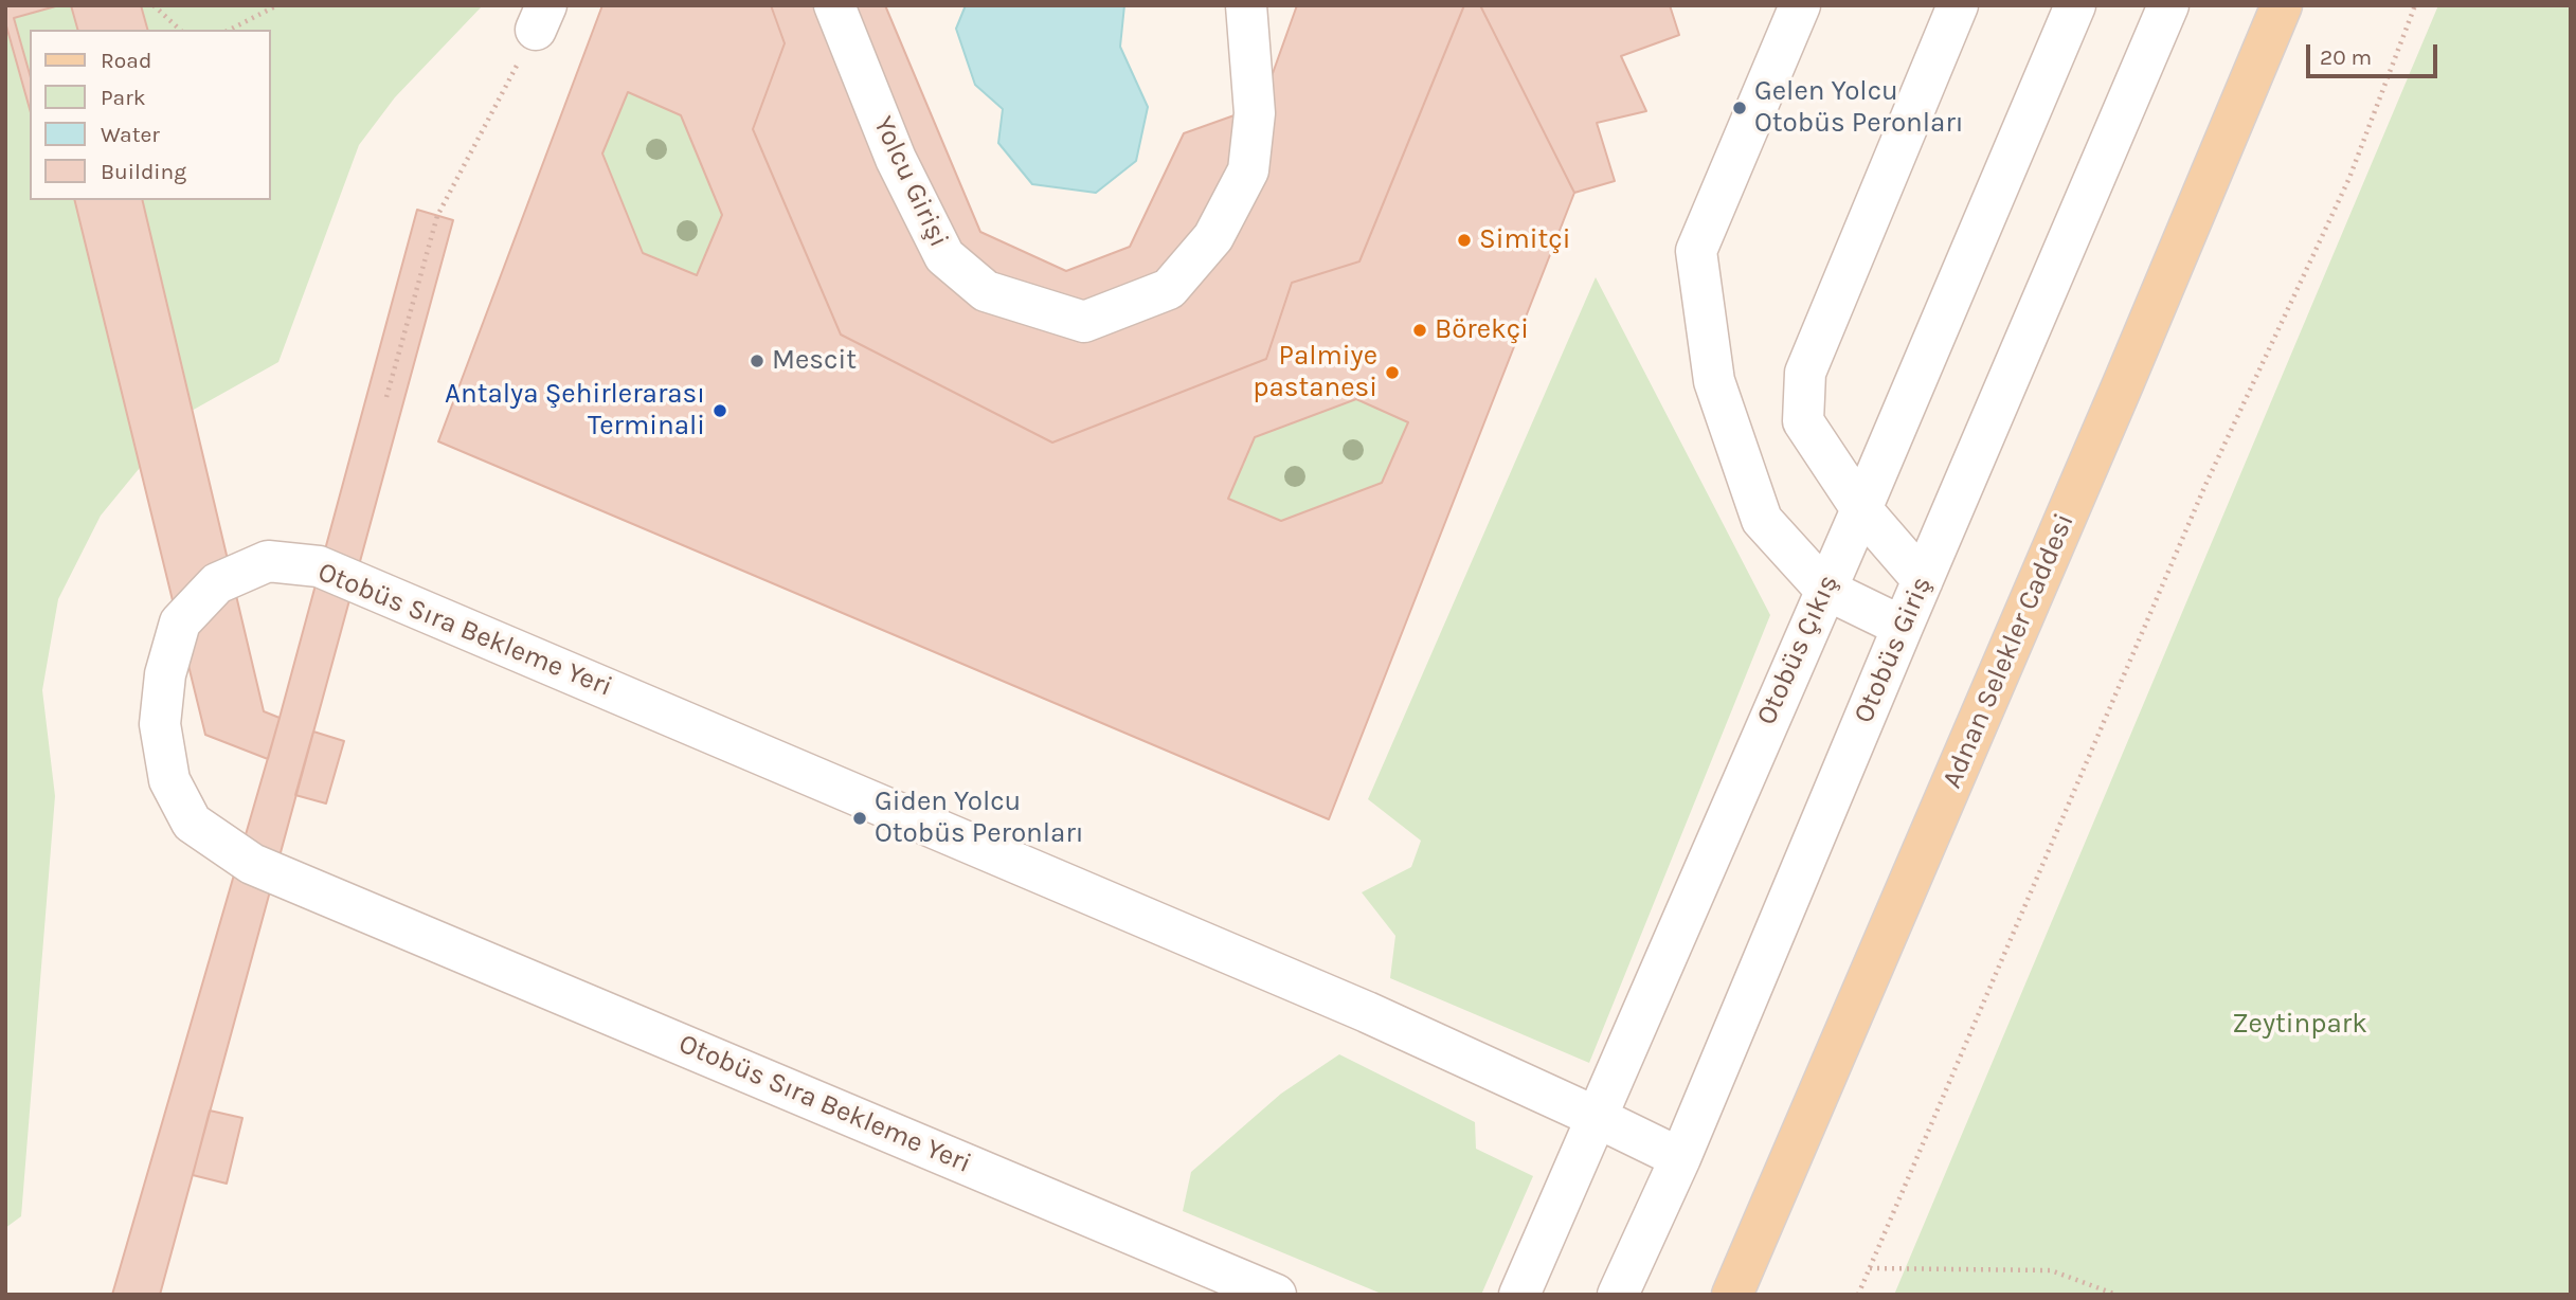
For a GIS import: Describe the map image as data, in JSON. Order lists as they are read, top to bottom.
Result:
{
  "streets": {
    "main road": ["Adnan Selekler Caddesi"],
    "street": [
      "Yolcu Girişi",
      "Otobüs Sıra Bekleme Yeri",
      "Otobüs Çıkış",
      "Otobüs Giriş"
    ]
  },
  "crossings": [
    ["Otobüs Sıra Bekleme Yeri", "Otobüs Çıkış"],
    ["Otobüs Sıra Bekleme Yeri", "Otobüs Giriş"]
  ],
  "parks": ["Zeytinpark"],
  "places": [
    "Gelen Yolcu Otobüs Peronları",
    "Simitçi",
    "Börekçi",
    "Mescit",
    "Palmiye pastanesi",
    "Antalya Şehirlerarası Terminali",
    "Giden Yolcu Otobüs Peronları"
  ],
  "legend": [
    "Road",
    "Park",
    "Water",
    "Building"
  ],
  "scale_bar": "20 m"
}
